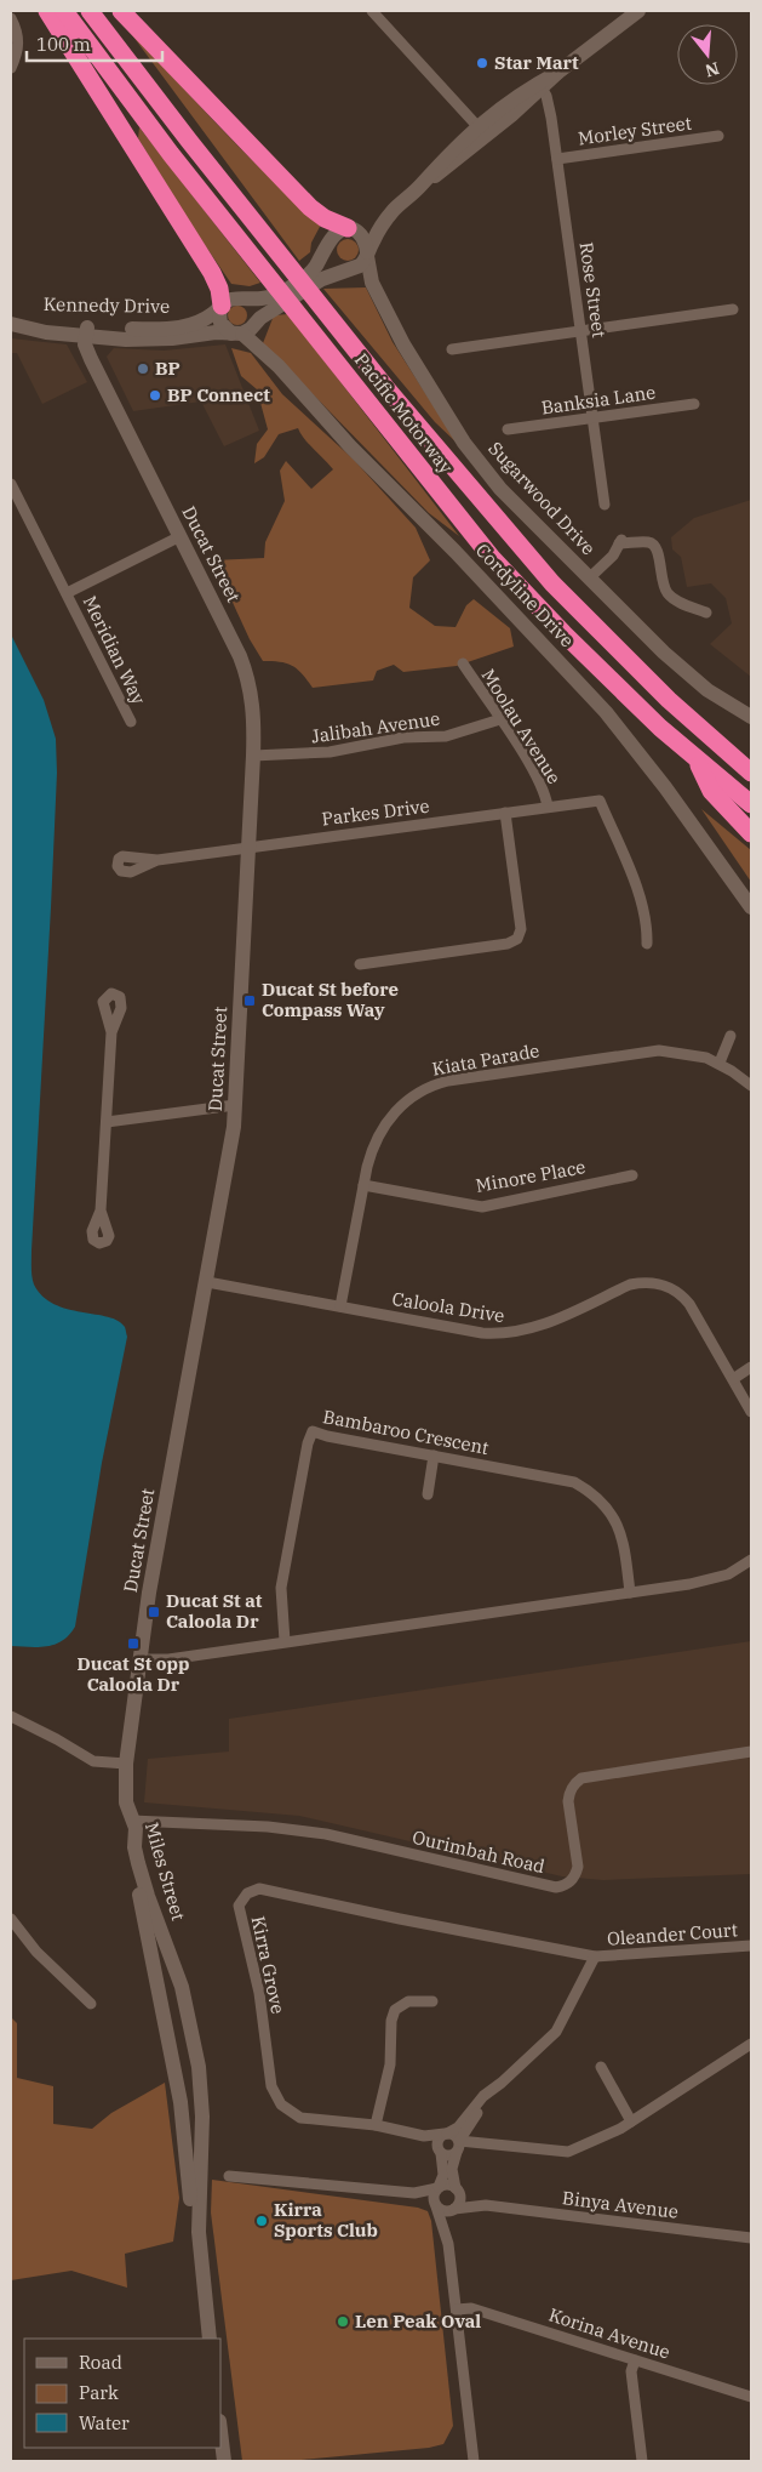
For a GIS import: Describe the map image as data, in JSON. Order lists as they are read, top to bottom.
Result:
{
  "streets": {
    "highway": ["Pacific Motorway"],
    "street": [
      "Morley Street",
      "Rose Street",
      "Kennedy Drive",
      "Banksia Lane",
      "Sugarwood Drive",
      "Ducat Street",
      "Cordyline Drive",
      "Meridian Way",
      "Moolau Avenue",
      "Jalibah Avenue",
      "Parkes Drive",
      "Kiata Parade",
      "Minore Place",
      "Caloola Drive",
      "Bambaroo Crescent",
      "Ourimbah Road",
      "Miles Street",
      "Oleander Court",
      "Kirra Grove",
      "Binya Avenue",
      "Korina Avenue"
    ]
  },
  "crossings": [
    ["Morley Street", "Rose Street"],
    ["Rose Street", "Banksia Lane"],
    ["Kennedy Drive", "Ducat Street"],
    ["Kennedy Drive", "Cordyline Drive"],
    ["Ducat Street", "Meridian Way"],
    ["Ducat Street", "Jalibah Avenue"],
    ["Ducat Street", "Parkes Drive"],
    ["Ducat Street", "Caloola Drive"],
    ["Ducat Street", "Ourimbah Road"],
    ["Ducat Street", "Miles Street"],
    ["Moolau Avenue", "Jalibah Avenue"],
    ["Moolau Avenue", "Parkes Drive"],
    ["Kiata Parade", "Minore Place"],
    ["Kiata Parade", "Caloola Drive"],
    ["Ourimbah Road", "Miles Street"],
    ["Oleander Court", "Kirra Grove"]
  ],
  "places": {
    "other": [
      "Star Mart",
      "BP",
      "BP Connect",
      "Kirra Sports Club",
      "Len Peak Oval"
    ],
    "transit": ["Ducat St before Compass Way", "Ducat St at Caloola Dr", "Ducat St opp Caloola Dr"]
  },
  "legend": ["Road", "Park", "Water"],
  "scale_bar": "100 m",
  "north": "bottom"
}
